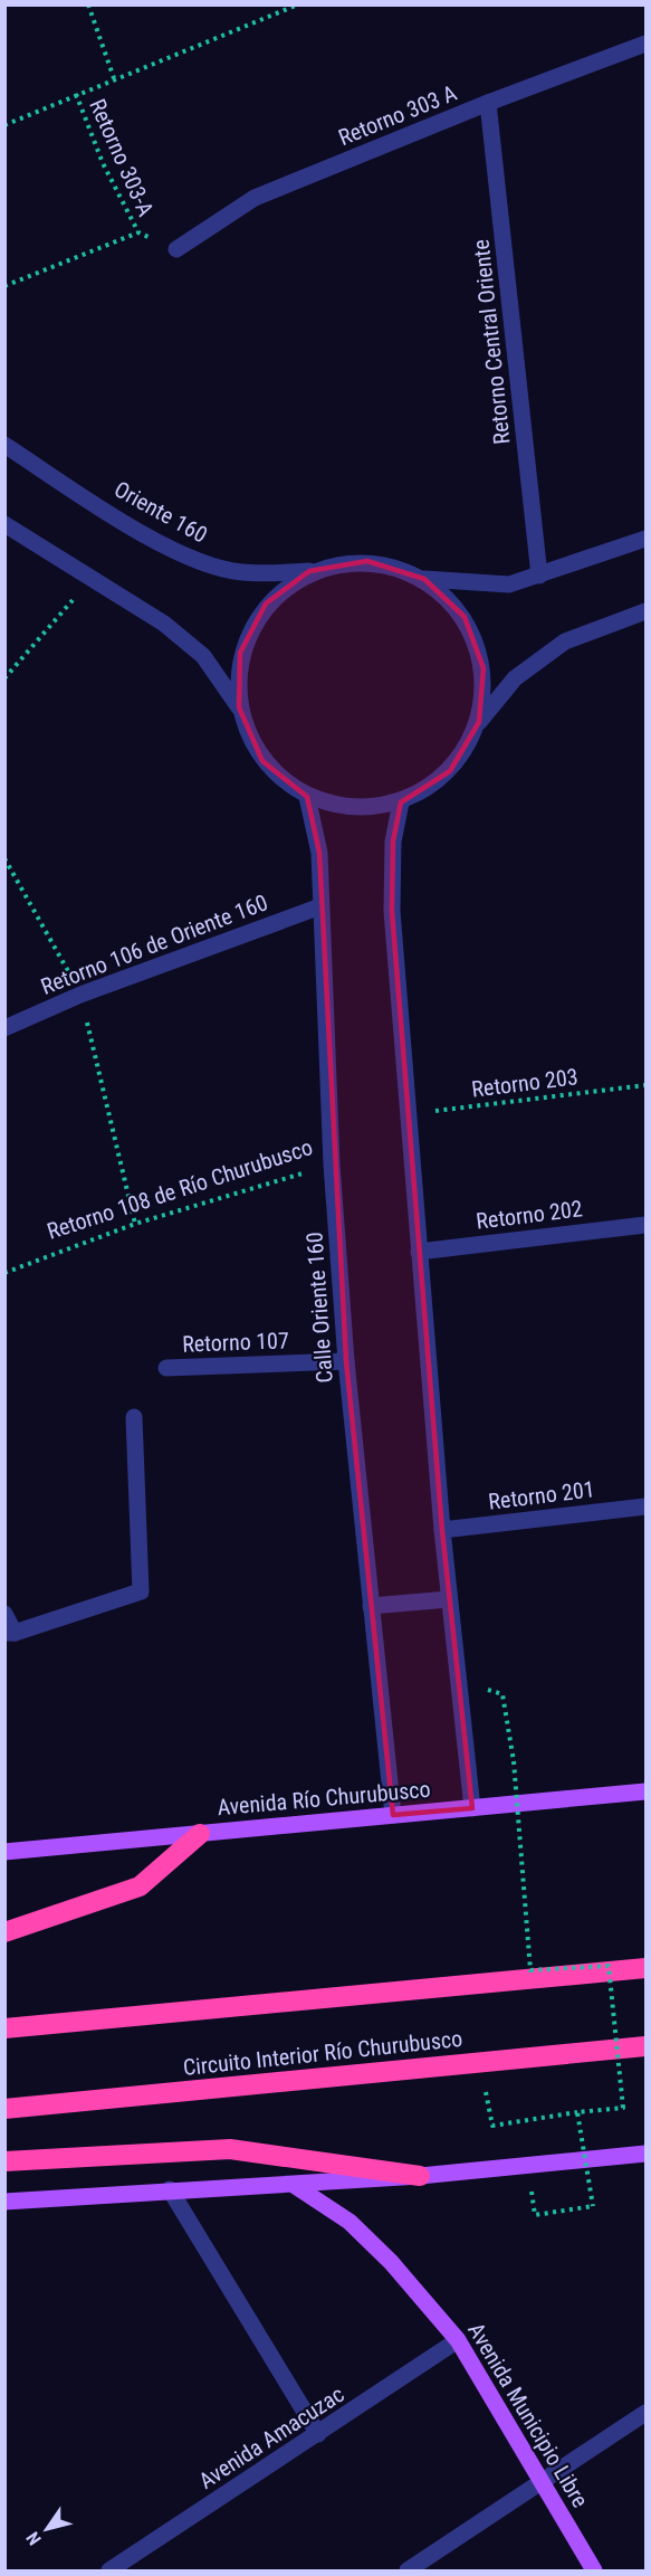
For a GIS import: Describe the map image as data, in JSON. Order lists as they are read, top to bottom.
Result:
{
  "streets": {
    "highway": ["Circuito Interior Río Churubusco"],
    "main road": ["Avenida Río Churubusco", "Avenida Municipio Libre"],
    "street": [
      "Retorno 303 A",
      "Retorno Central Oriente",
      "Oriente 160",
      "Retorno 106 de Oriente 160",
      "Retorno 202",
      "Calle Oriente 160",
      "Retorno 107",
      "Retorno 201",
      "Avenida Amacuzac"
    ],
    "path": ["Retorno 303-A", "Retorno 203", "Retorno 108 de Río Churubusco"]
  },
  "crossings": [
    ["Retorno 303 A", "Retorno 303-A"],
    ["Retorno 303 A", "Retorno Central Oriente"],
    ["Retorno 106 de Oriente 160", "Calle Oriente 160"],
    ["Retorno 108 de Río Churubusco", "Calle Oriente 160"],
    ["Calle Oriente 160", "Retorno 107"],
    ["Calle Oriente 160", "Avenida Río Churubusco"],
    ["Avenida Municipio Libre", "Avenida Amacuzac"]
  ],
  "north": "bottom left"
}
